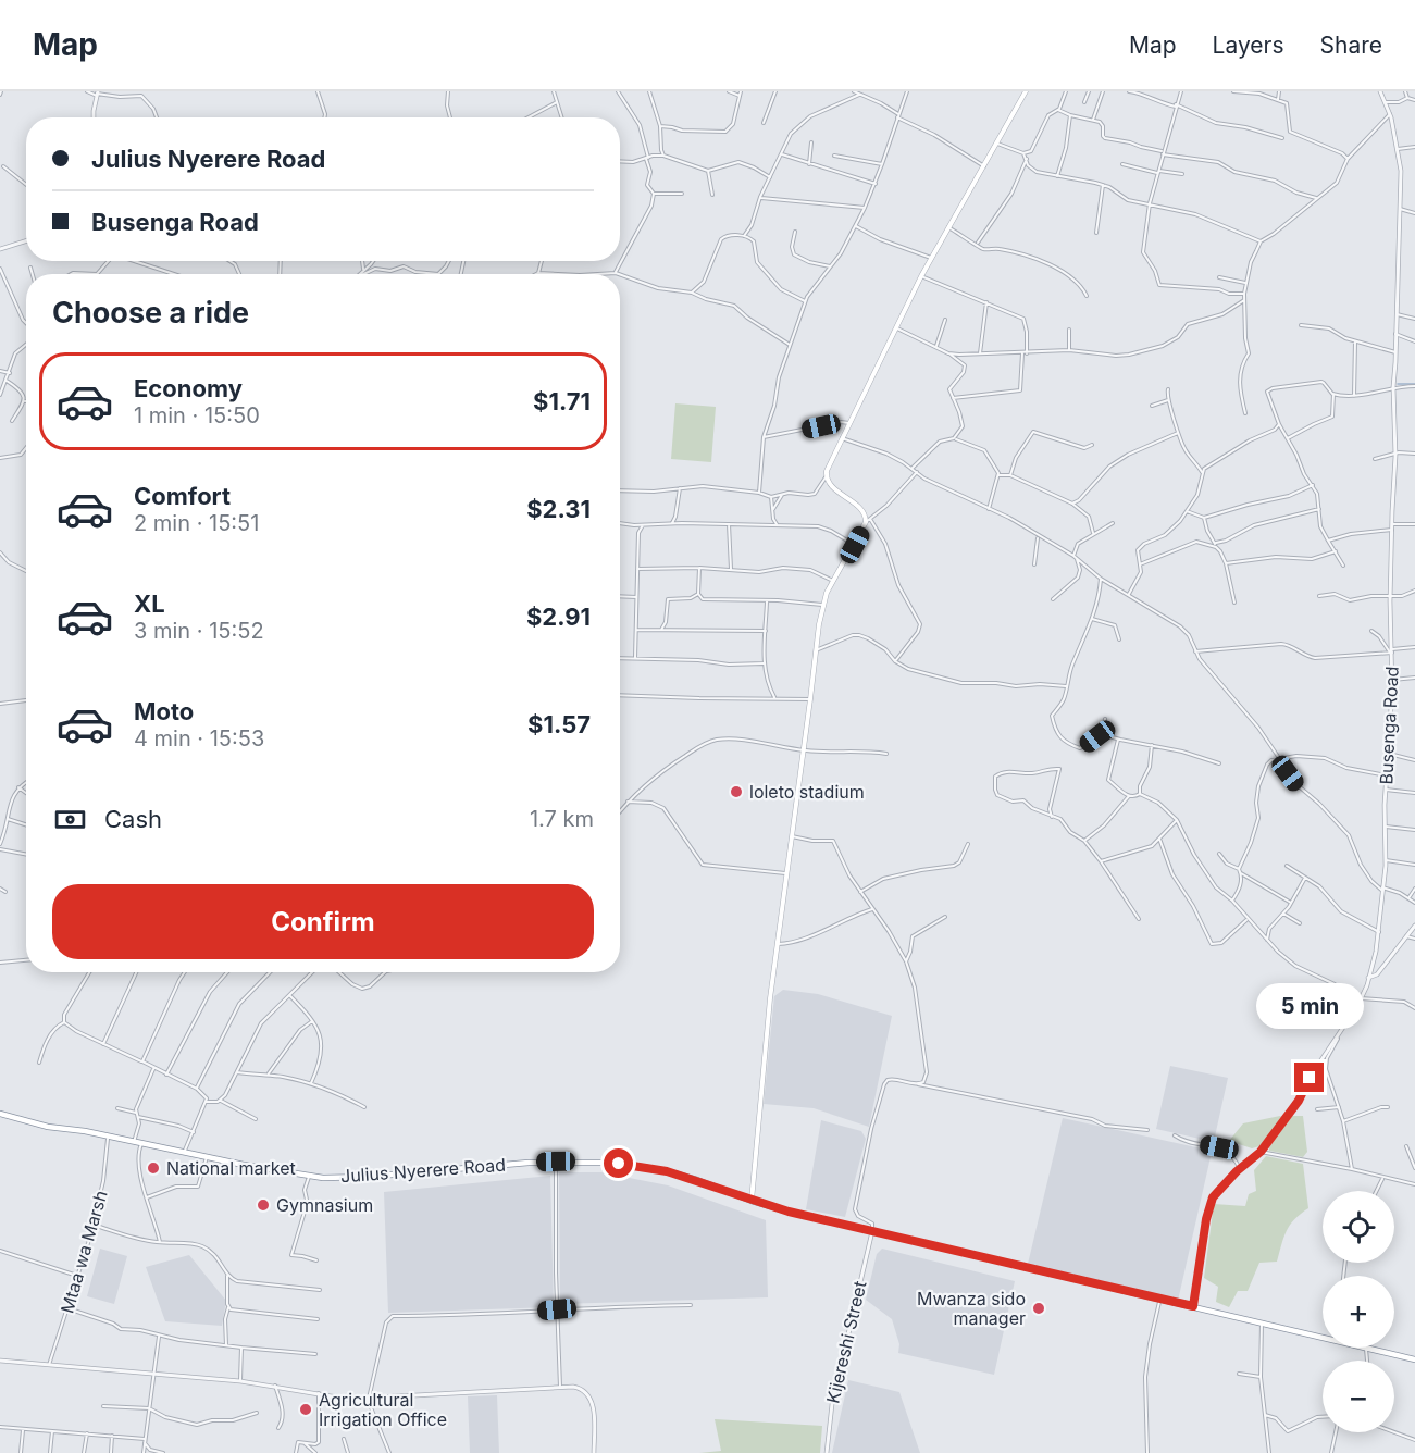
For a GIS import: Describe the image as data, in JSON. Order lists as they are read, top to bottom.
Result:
{
  "streets": {
    "highway": ["Julius Nyerere Road"],
    "street": ["Busenga Road", "Mtaa wa Marsh", "Kijereshi Street"]
  },
  "crossings": [
    ["Busenga Road", "Julius Nyerere Road"],
    ["Julius Nyerere Road", "Mtaa wa Marsh"],
    ["Julius Nyerere Road", "Kijereshi Street"]
  ],
  "places": [
    "loleto stadium",
    "National market",
    "Gymnasium",
    "Mwanza sido manager",
    "Agricultural Irrigation Office"
  ],
  "page": {
    "header": "Map",
    "nav": ["Map", "Layers", "Share"],
    "banner": ["Julius Nyerere Road", "Busenga Road"],
    "heading": "Choose a ride",
    "list": [
      {
        "name": "Economy",
        "note": "1 min · 15:50",
        "value": "$1.71"
      },
      {
        "name": "Comfort",
        "note": "2 min · 15:51",
        "value": "$2.31"
      },
      {
        "name": "XL",
        "note": "3 min · 15:52",
        "value": "$2.91"
      },
      {
        "name": "Moto",
        "note": "4 min · 15:53",
        "value": "$1.57"
      }
    ],
    "pay": ["Cash", "1.7 km"],
    "buttons": "Confirm",
    "bubble": "5 min",
    "map_buttons": ["+", "−"]
  }
}
